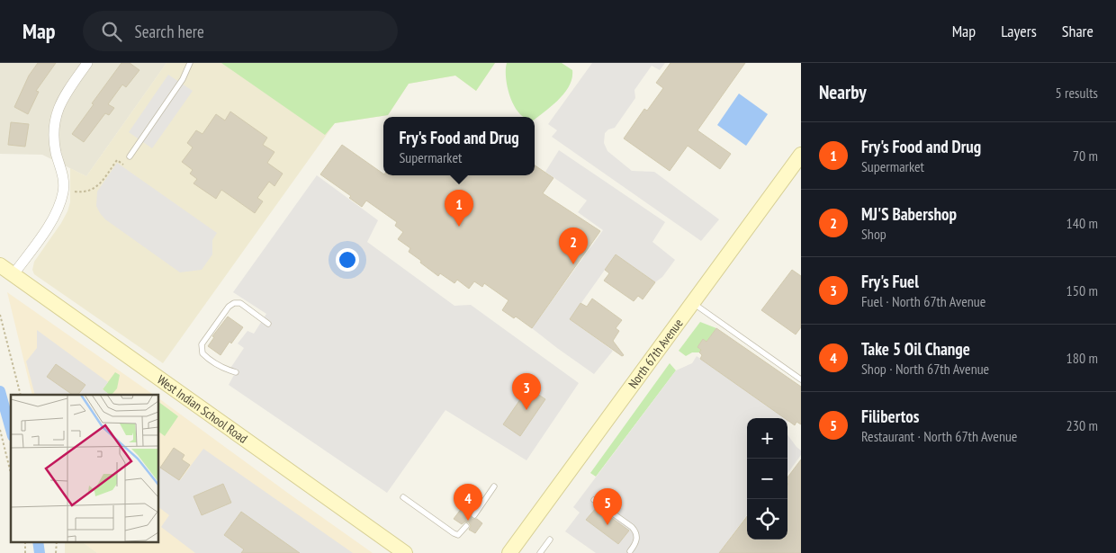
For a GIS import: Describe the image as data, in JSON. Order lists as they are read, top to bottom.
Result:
{
  "streets": {
    "main road": ["North 67th Avenue", "West Indian School Road"]
  },
  "page": {
    "header": "Map",
    "search": "Search here",
    "nav": ["Map", "Layers", "Share"],
    "heading": ["Nearby", "5 results"],
    "popup": ["Fry's Food and Drug", "Supermarket"],
    "list": [
      {
        "mark": "1",
        "name": "Fry's Food and Drug",
        "note": "Supermarket",
        "value": "70 m"
      },
      {
        "mark": "2",
        "name": "MJ'S Babershop",
        "note": "Shop",
        "value": "140 m"
      },
      {
        "mark": "3",
        "name": "Fry's Fuel",
        "note": "Fuel · North 67th Avenue",
        "value": "150 m"
      },
      {
        "mark": "4",
        "name": "Take 5 Oil Change",
        "note": "Shop · North 67th Avenue",
        "value": "180 m"
      },
      {
        "mark": "5",
        "name": "Filibertos",
        "note": "Restaurant · North 67th Avenue",
        "value": "230 m"
      }
    ],
    "pins": [
      "1",
      "2",
      "3",
      "4",
      "5"
    ],
    "map_buttons": ["+", "−"]
  }
}
